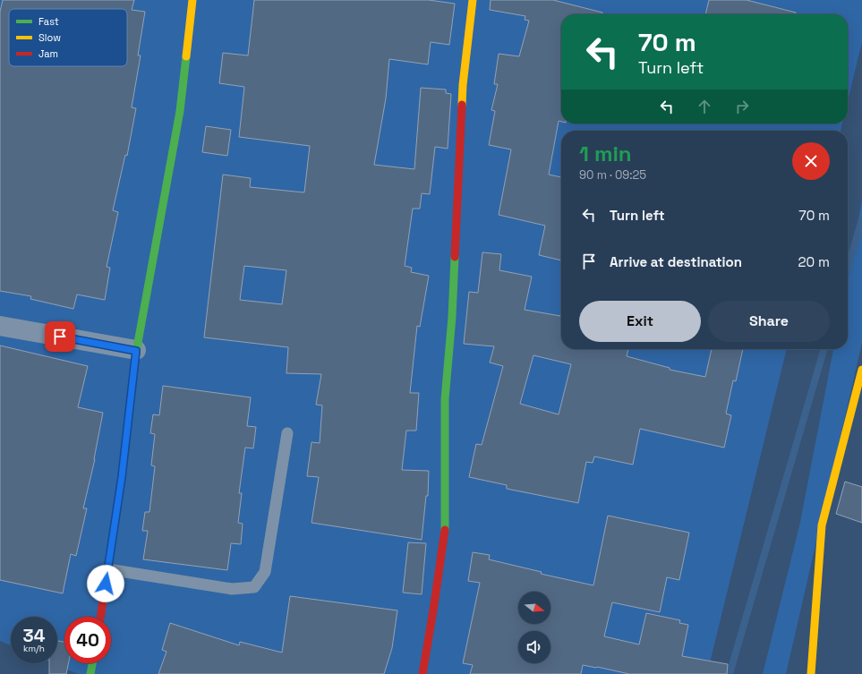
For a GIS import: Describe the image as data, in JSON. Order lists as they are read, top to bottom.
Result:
{
  "legend": ["Fast", "Slow", "Jam"],
  "north": "right",
  "page": {
    "turn": ["70 m", "Turn left"],
    "heading": ["1 min", "90 m · 09:25"],
    "list": [
      {
        "name": "Turn left",
        "value": "70 m"
      },
      {
        "name": "Arrive at destination",
        "value": "20 m"
      }
    ],
    "buttons": ["Exit", "Share"],
    "speed": "34 km/h",
    "limit": "40"
  }
}
